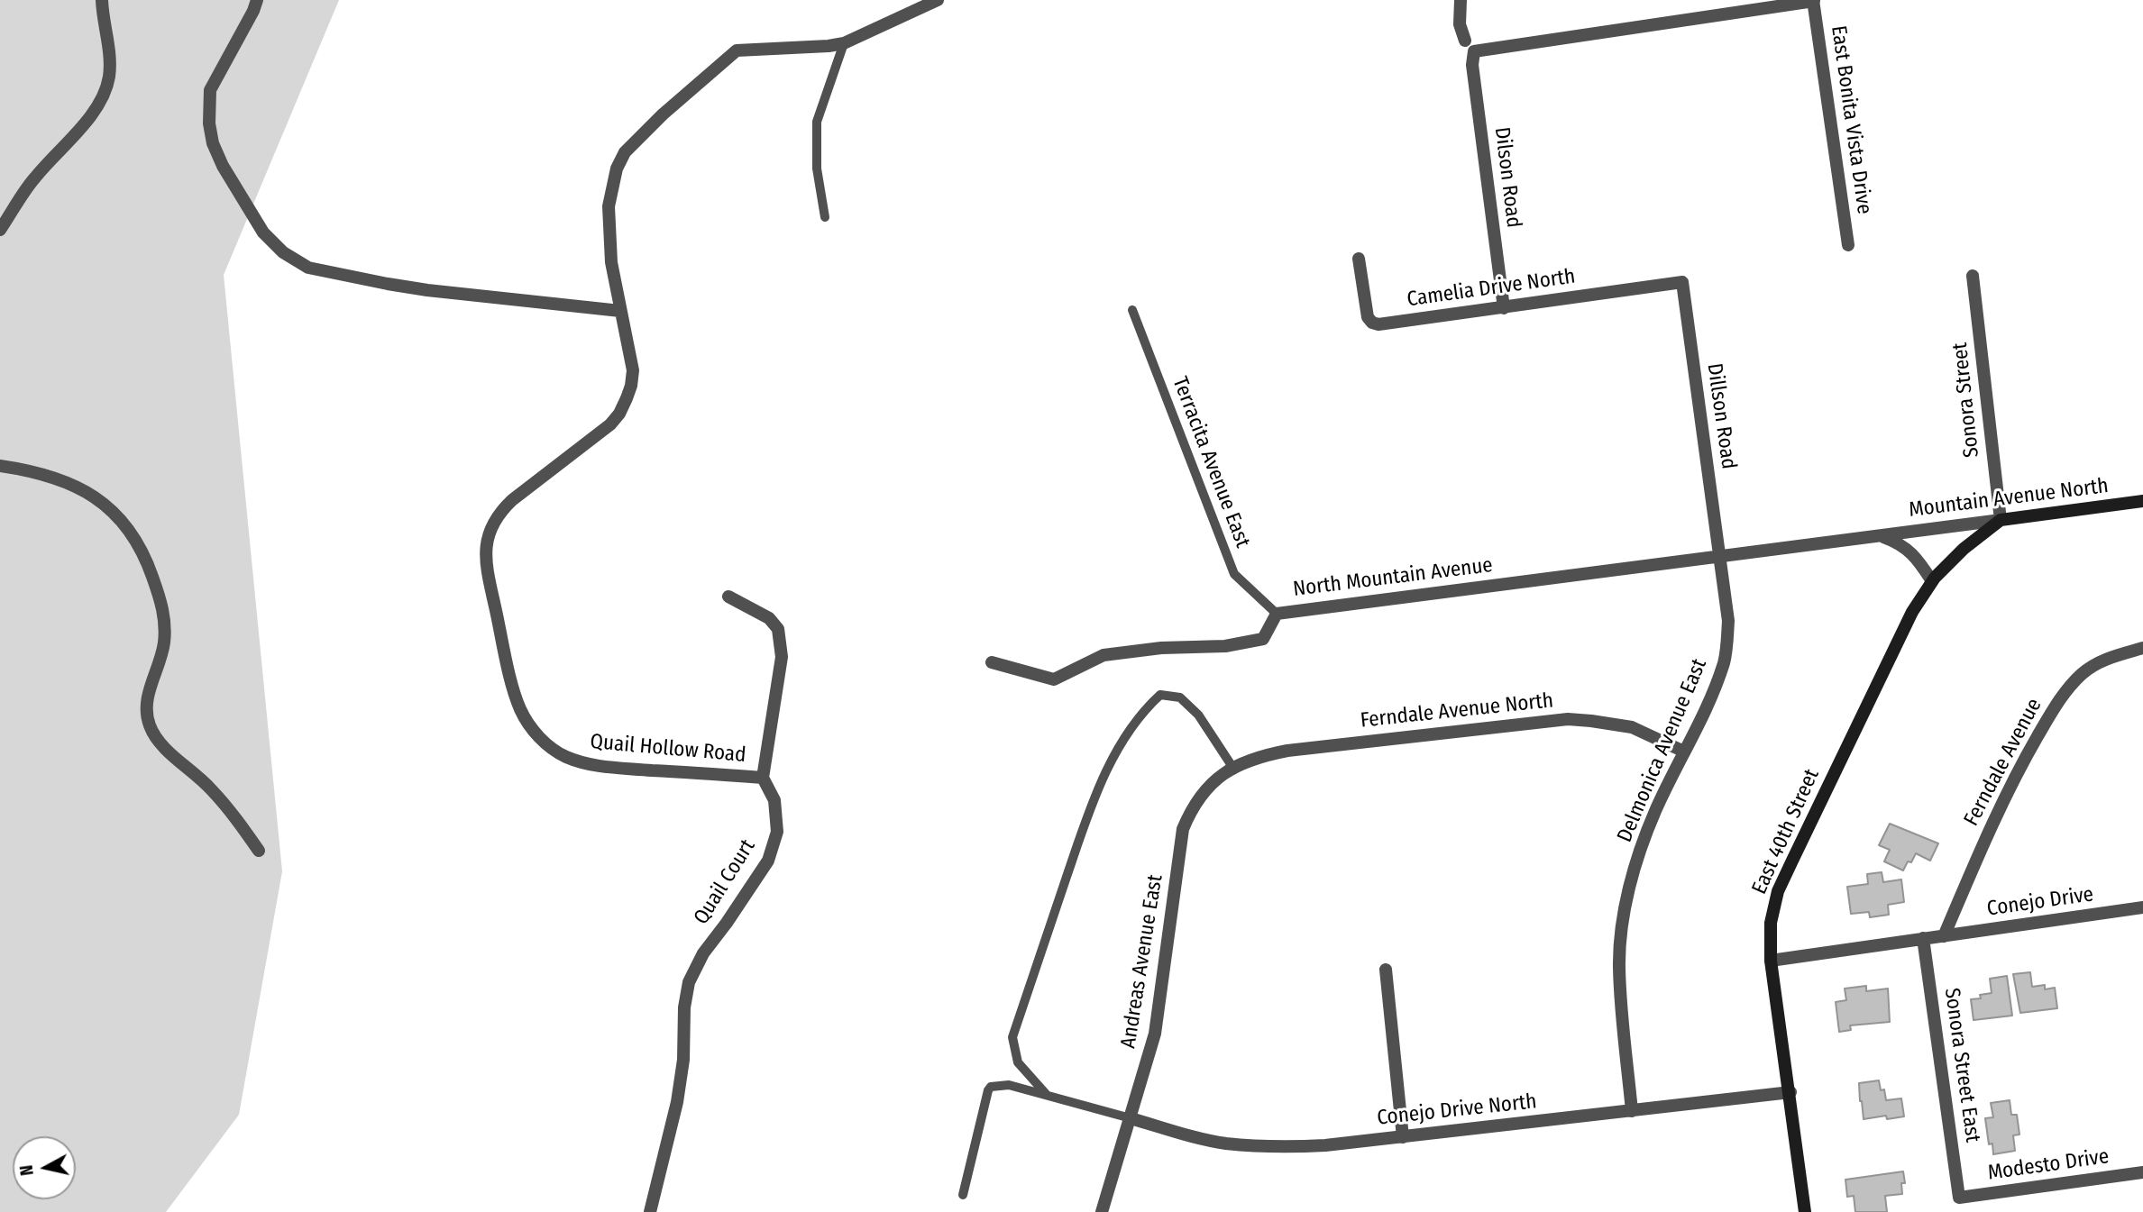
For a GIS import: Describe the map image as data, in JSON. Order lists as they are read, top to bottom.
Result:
{
  "streets": {
    "main road": ["Mountain Avenue North", "East 40th Street"],
    "street": [
      "East Bonita Vista Drive",
      "Dilson Road",
      "Camelia Drive North",
      "Sonora Street",
      "Dillson Road",
      "North Mountain Avenue",
      "Ferndale Avenue North",
      "Quail Hollow Road",
      "Delmonica Avenue East",
      "Ferndale Avenue",
      "Quail Court",
      "Conejo Drive",
      "Andreas Avenue East",
      "Sonora Street East",
      "Conejo Drive North",
      "Modesto Drive"
    ],
    "lane": ["Terracita Avenue East"]
  },
  "crossings": [
    ["East Bonita Vista Drive", "Dilson Road"],
    ["Dilson Road", "Camelia Drive North"],
    ["Camelia Drive North", "Dillson Road"],
    ["Sonora Street", "Mountain Avenue North"],
    ["Sonora Street", "East 40th Street"],
    ["Dillson Road", "Mountain Avenue North"],
    ["Dillson Road", "North Mountain Avenue"],
    ["Dillson Road", "Delmonica Avenue East"],
    ["Terracita Avenue East", "North Mountain Avenue"],
    ["Mountain Avenue North", "North Mountain Avenue"],
    ["Mountain Avenue North", "Delmonica Avenue East"],
    ["Mountain Avenue North", "East 40th Street"],
    ["North Mountain Avenue", "Delmonica Avenue East"],
    ["Ferndale Avenue North", "Delmonica Avenue East"],
    ["Ferndale Avenue North", "Andreas Avenue East"],
    ["Quail Hollow Road", "Quail Court"],
    ["Delmonica Avenue East", "Conejo Drive North"],
    ["Ferndale Avenue", "Conejo Drive"],
    ["East 40th Street", "Conejo Drive North"],
    ["Conejo Drive", "Sonora Street East"],
    ["Andreas Avenue East", "Conejo Drive North"],
    ["Sonora Street East", "Modesto Drive"]
  ],
  "north": "left"
}
